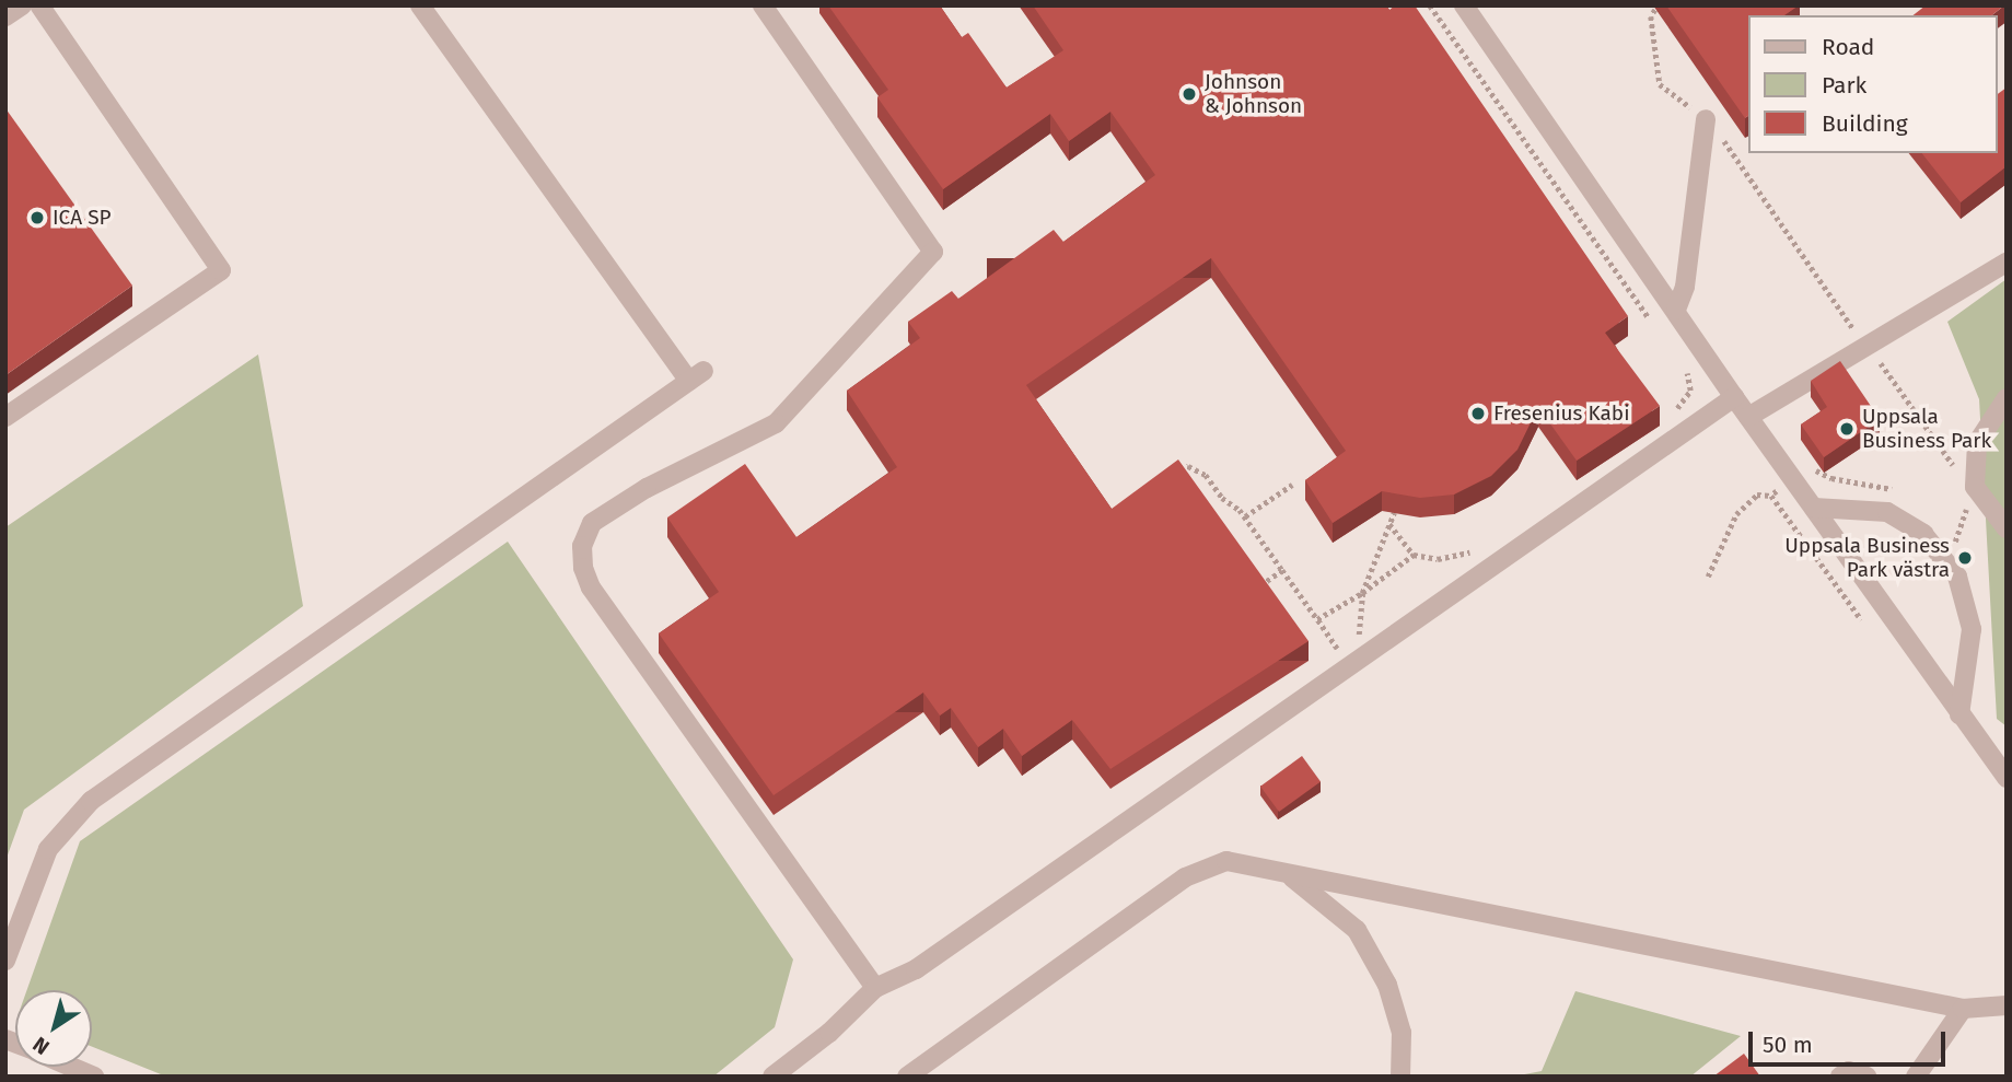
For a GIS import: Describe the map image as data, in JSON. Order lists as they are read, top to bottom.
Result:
{
  "places": [
    "Johnson & Johnson",
    "ICA SP",
    "Fresenius Kabi",
    "Uppsala Business Park",
    "Uppsala Business Park västra"
  ],
  "legend": ["Road", "Park", "Building"],
  "scale_bar": "50 m",
  "north": "bottom left"
}
